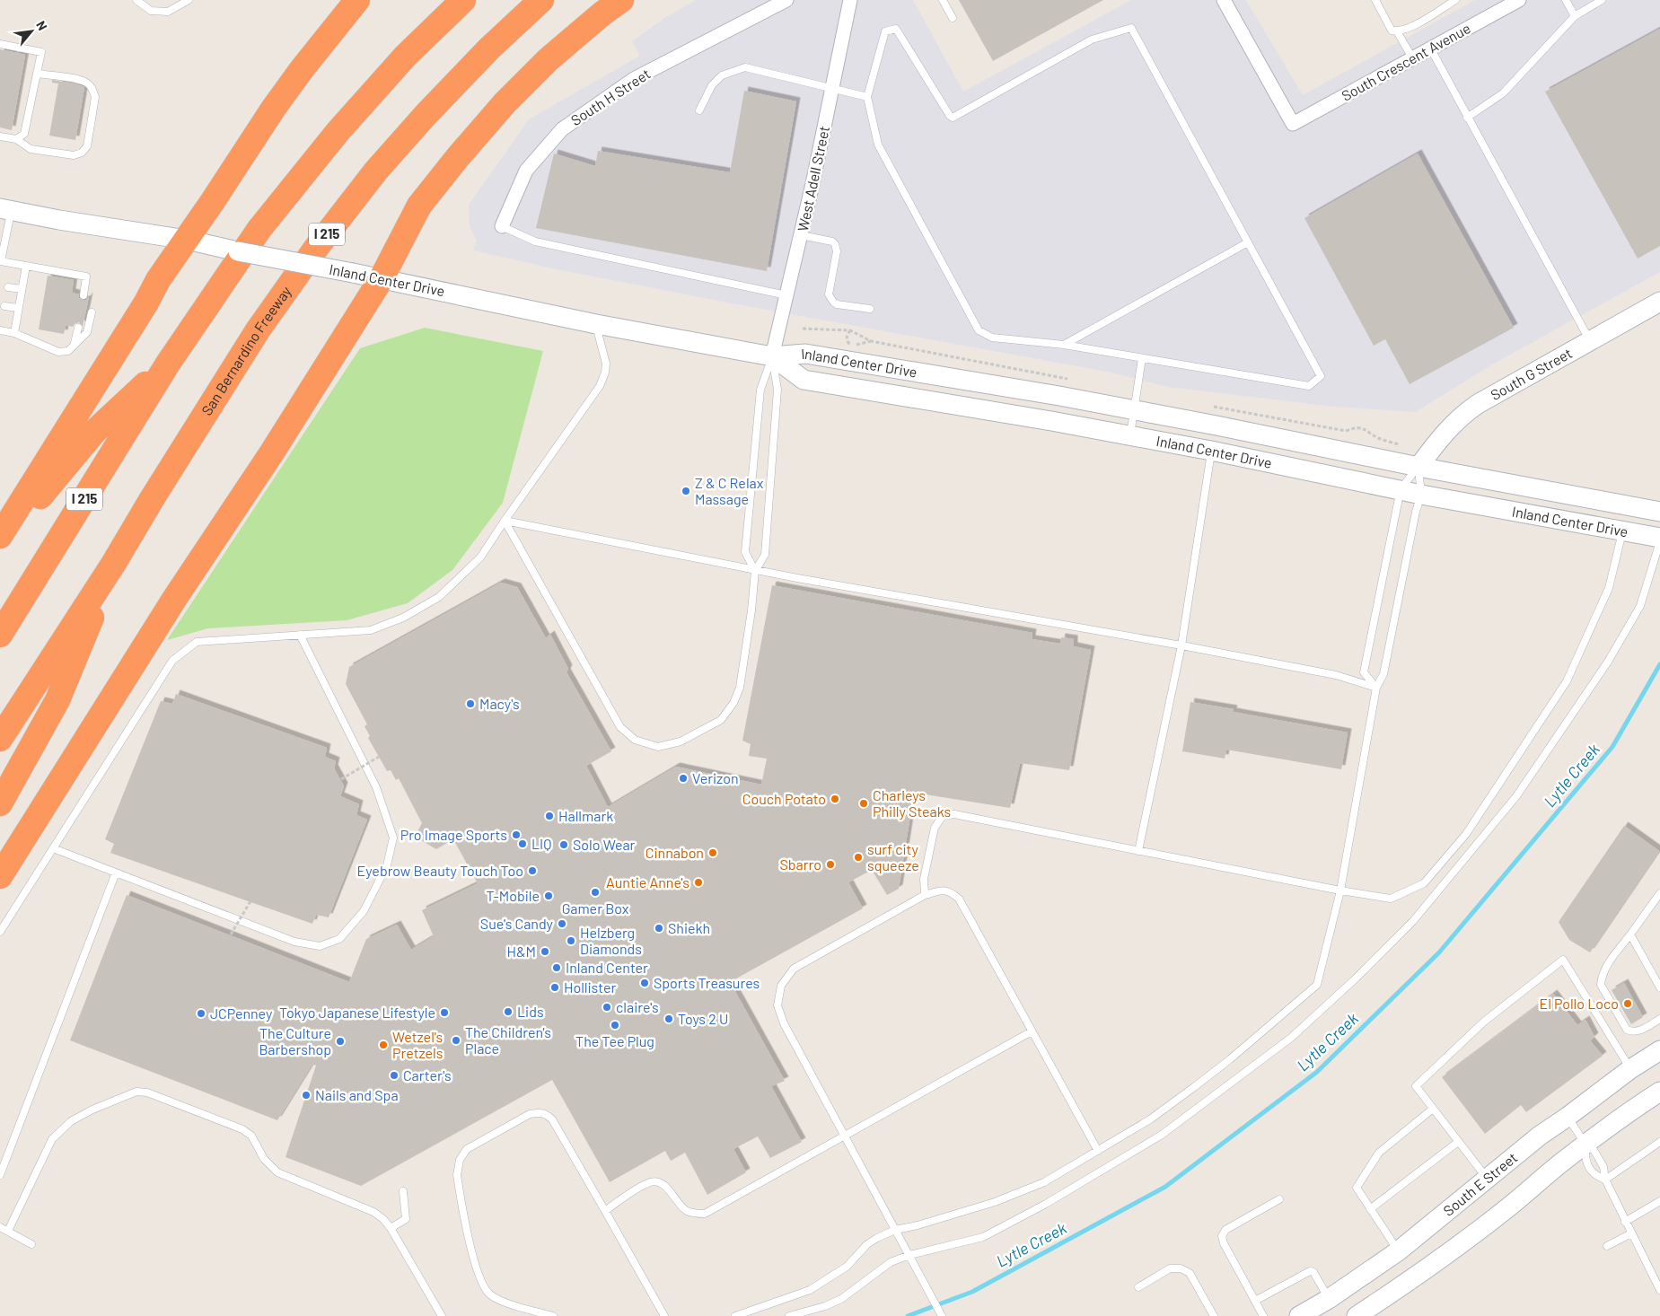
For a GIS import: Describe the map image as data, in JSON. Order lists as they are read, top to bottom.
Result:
{
  "streets": {
    "highway": ["I 215", "San Bernardino Freeway"],
    "main road": ["Inland Center Drive", "South G Street", "South E Street"],
    "street": ["South Crescent Avenue", "South H Street", "West Adell Street"]
  },
  "crossings": [
    ["West Adell Street", "Inland Center Drive"],
    ["Inland Center Drive", "South G Street"]
  ],
  "water": ["Lytle Creek"],
  "places": [
    "Z & C Relax Massage",
    "Macy's",
    "Verizon",
    "Couch Potato",
    "Charleys Philly Steaks",
    "Hallmark",
    "Pro Image Sports",
    "LIQ",
    "Solo Wear",
    "Cinnabon",
    "surf city squeeze",
    "Sbarro",
    "Eyebrow Beauty Touch Too",
    "Auntie Anne's",
    "Gamer Box",
    "T-Mobile",
    "Sue's Candy",
    "Shiekh",
    "Helzberg Diamonds",
    "H&M",
    "Inland Center",
    "Sports Treasures",
    "Hollister",
    "El Pollo Loco",
    "claire's",
    "Lids",
    "Tokyo Japanese Lifestyle",
    "JCPenney",
    "Toys 2 U",
    "The Tee Plug",
    "The Children's Place",
    "The Culture Barbershop",
    "Wetzel's Pretzels",
    "Carter's",
    "Nails and Spa"
  ],
  "north": "top right"
}
